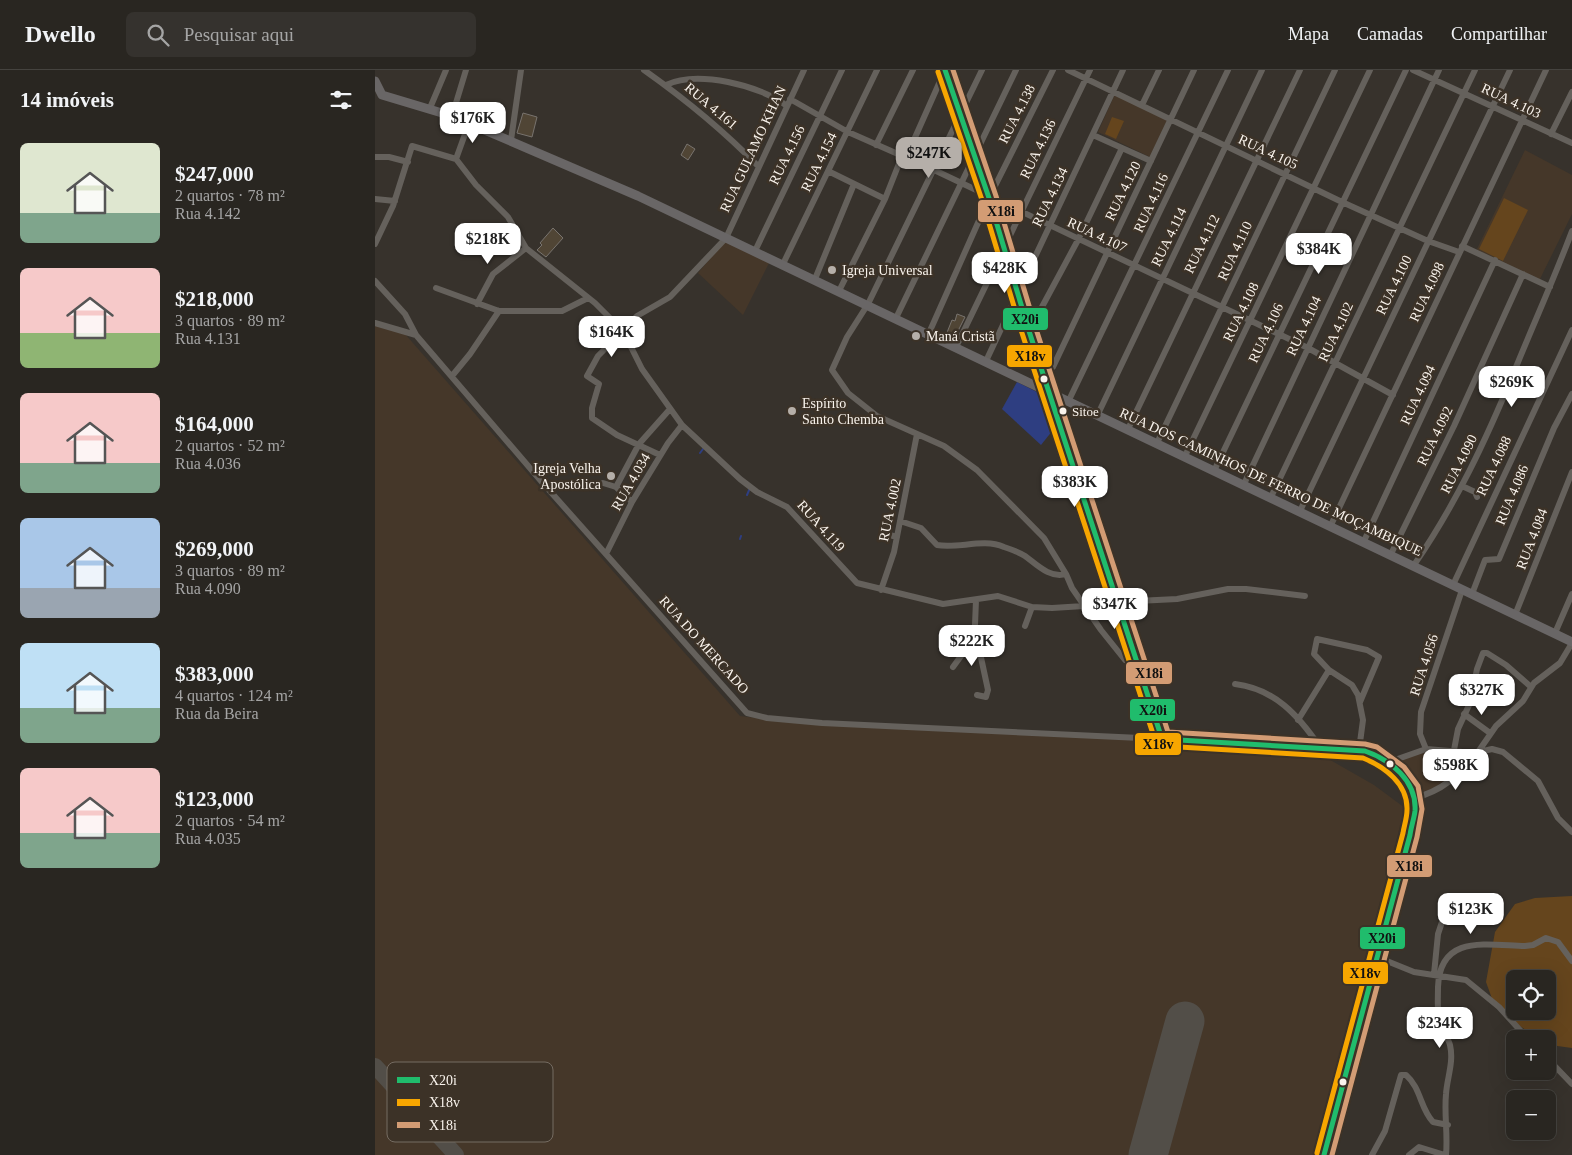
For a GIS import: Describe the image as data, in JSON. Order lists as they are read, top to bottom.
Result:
{
  "streets": {
    "street": [
      "RUA 4.103",
      "RUA 4.161",
      "RUA 4.138",
      "RUA GULAMO KHAN",
      "RUA 4.136",
      "RUA 4.105",
      "RUA 4.156",
      "RUA 4.154",
      "RUA 4.120",
      "RUA 4.134",
      "RUA 4.116",
      "RUA 4.107",
      "RUA 4.114",
      "RUA 4.112",
      "RUA 4.110",
      "RUA 4.100",
      "RUA 4.098",
      "RUA 4.108",
      "RUA 4.104",
      "RUA 4.102",
      "RUA 4.106",
      "RUA 4.094",
      "RUA 4.092",
      "RUA 4.090",
      "RUA 4.088",
      "RUA 4.034",
      "RUA DOS CAMINHOS DE FERRO DE MOÇAMBIQUE",
      "RUA 4.086",
      "RUA 4.002",
      "RUA 4.119",
      "RUA 4.084",
      "RUA DO MERCADO",
      "RUA 4.056"
    ]
  },
  "crossings": [
    ["RUA 4.103", "RUA 4.100"],
    ["RUA 4.103", "RUA 4.098"],
    ["RUA 4.103", "RUA 4.104"],
    ["RUA 4.103", "RUA 4.102"],
    ["RUA 4.161", "RUA GULAMO KHAN"],
    ["RUA 4.161", "RUA 4.107"],
    ["RUA 4.138", "RUA 4.107"],
    ["RUA 4.138", "RUA DOS CAMINHOS DE FERRO DE MOÇAMBIQUE"],
    ["RUA GULAMO KHAN", "RUA 4.107"],
    ["RUA GULAMO KHAN", "RUA DOS CAMINHOS DE FERRO DE MOÇAMBIQUE"],
    ["RUA 4.136", "RUA 4.105"],
    ["RUA 4.136", "RUA 4.107"],
    ["RUA 4.136", "RUA DOS CAMINHOS DE FERRO DE MOÇAMBIQUE"],
    ["RUA 4.105", "RUA 4.120"],
    ["RUA 4.105", "RUA 4.134"],
    ["RUA 4.105", "RUA 4.116"],
    ["RUA 4.105", "RUA 4.114"],
    ["RUA 4.105", "RUA 4.112"],
    ["RUA 4.105", "RUA 4.110"],
    ["RUA 4.105", "RUA 4.100"],
    ["RUA 4.105", "RUA 4.098"],
    ["RUA 4.105", "RUA 4.108"],
    ["RUA 4.105", "RUA 4.104"],
    ["RUA 4.105", "RUA 4.102"],
    ["RUA 4.105", "RUA 4.106"],
    ["RUA 4.105", "RUA 4.094"],
    ["RUA 4.105", "RUA 4.092"],
    ["RUA 4.105", "RUA 4.090"],
    ["RUA 4.156", "RUA 4.107"],
    ["RUA 4.156", "RUA DOS CAMINHOS DE FERRO DE MOÇAMBIQUE"],
    ["RUA 4.154", "RUA 4.107"],
    ["RUA 4.154", "RUA DOS CAMINHOS DE FERRO DE MOÇAMBIQUE"],
    ["RUA 4.120", "RUA 4.107"],
    ["RUA 4.134", "RUA 4.107"],
    ["RUA 4.134", "RUA DOS CAMINHOS DE FERRO DE MOÇAMBIQUE"],
    ["RUA 4.116", "RUA 4.107"],
    ["RUA 4.116", "RUA DOS CAMINHOS DE FERRO DE MOÇAMBIQUE"],
    ["RUA 4.107", "RUA 4.114"],
    ["RUA 4.107", "RUA 4.112"],
    ["RUA 4.107", "RUA 4.110"],
    ["RUA 4.107", "RUA 4.100"],
    ["RUA 4.107", "RUA 4.098"],
    ["RUA 4.107", "RUA 4.108"],
    ["RUA 4.107", "RUA 4.104"],
    ["RUA 4.107", "RUA 4.102"],
    ["RUA 4.107", "RUA 4.106"],
    ["RUA 4.114", "RUA DOS CAMINHOS DE FERRO DE MOÇAMBIQUE"],
    ["RUA 4.112", "RUA DOS CAMINHOS DE FERRO DE MOÇAMBIQUE"],
    ["RUA 4.110", "RUA DOS CAMINHOS DE FERRO DE MOÇAMBIQUE"],
    ["RUA 4.100", "RUA DOS CAMINHOS DE FERRO DE MOÇAMBIQUE"],
    ["RUA 4.098", "RUA DOS CAMINHOS DE FERRO DE MOÇAMBIQUE"],
    ["RUA 4.108", "RUA DOS CAMINHOS DE FERRO DE MOÇAMBIQUE"],
    ["RUA 4.104", "RUA DOS CAMINHOS DE FERRO DE MOÇAMBIQUE"],
    ["RUA 4.102", "RUA DOS CAMINHOS DE FERRO DE MOÇAMBIQUE"],
    ["RUA 4.106", "RUA DOS CAMINHOS DE FERRO DE MOÇAMBIQUE"],
    ["RUA 4.094", "RUA DOS CAMINHOS DE FERRO DE MOÇAMBIQUE"],
    ["RUA 4.092", "RUA DOS CAMINHOS DE FERRO DE MOÇAMBIQUE"],
    ["RUA 4.090", "RUA DOS CAMINHOS DE FERRO DE MOÇAMBIQUE"],
    ["RUA 4.088", "RUA DOS CAMINHOS DE FERRO DE MOÇAMBIQUE"],
    ["RUA 4.034", "RUA 4.119"],
    ["RUA 4.034", "RUA DO MERCADO"],
    ["RUA DOS CAMINHOS DE FERRO DE MOÇAMBIQUE", "RUA 4.086"],
    ["RUA DOS CAMINHOS DE FERRO DE MOÇAMBIQUE", "RUA 4.084"],
    ["RUA DOS CAMINHOS DE FERRO DE MOÇAMBIQUE", "RUA 4.056"],
    ["RUA 4.002", "RUA 4.119"]
  ],
  "places": [
    "Igreja Universal",
    "Maná Cristã",
    "Espírito Santo Chemba",
    "Sitoe",
    "Igreja Velha Apostólica"
  ],
  "lines": ["transit line X20i", "transit line X18i", "transit line X18v"],
  "legend": ["X20i", "X18v", "X18i"],
  "page": {
    "header": "Dwello",
    "search": "Pesquisar aqui",
    "nav": ["Mapa", "Camadas", "Compartilhar"],
    "heading": "14 imóveis",
    "price": [
      "$176K",
      "$247K",
      "$218K",
      "$384K",
      "$428K",
      "$164K",
      "$269K",
      "$383K",
      "$347K",
      "$222K",
      "$327K",
      "$598K",
      "$123K",
      "$234K"
    ],
    "list": [
      {
        "name": "$247,000",
        "note": "2 quartos · 78 m² · Rua 4.142"
      },
      {
        "name": "$218,000",
        "note": "3 quartos · 89 m² · Rua 4.131"
      },
      {
        "name": "$164,000",
        "note": "2 quartos · 52 m² · Rua 4.036"
      },
      {
        "name": "$269,000",
        "note": "3 quartos · 89 m² · Rua 4.090"
      },
      {
        "name": "$383,000",
        "note": "4 quartos · 124 m² · Rua da Beira"
      },
      {
        "name": "$123,000",
        "note": "2 quartos · 54 m² · Rua 4.035"
      }
    ],
    "map_buttons": ["+", "−"]
  }
}
